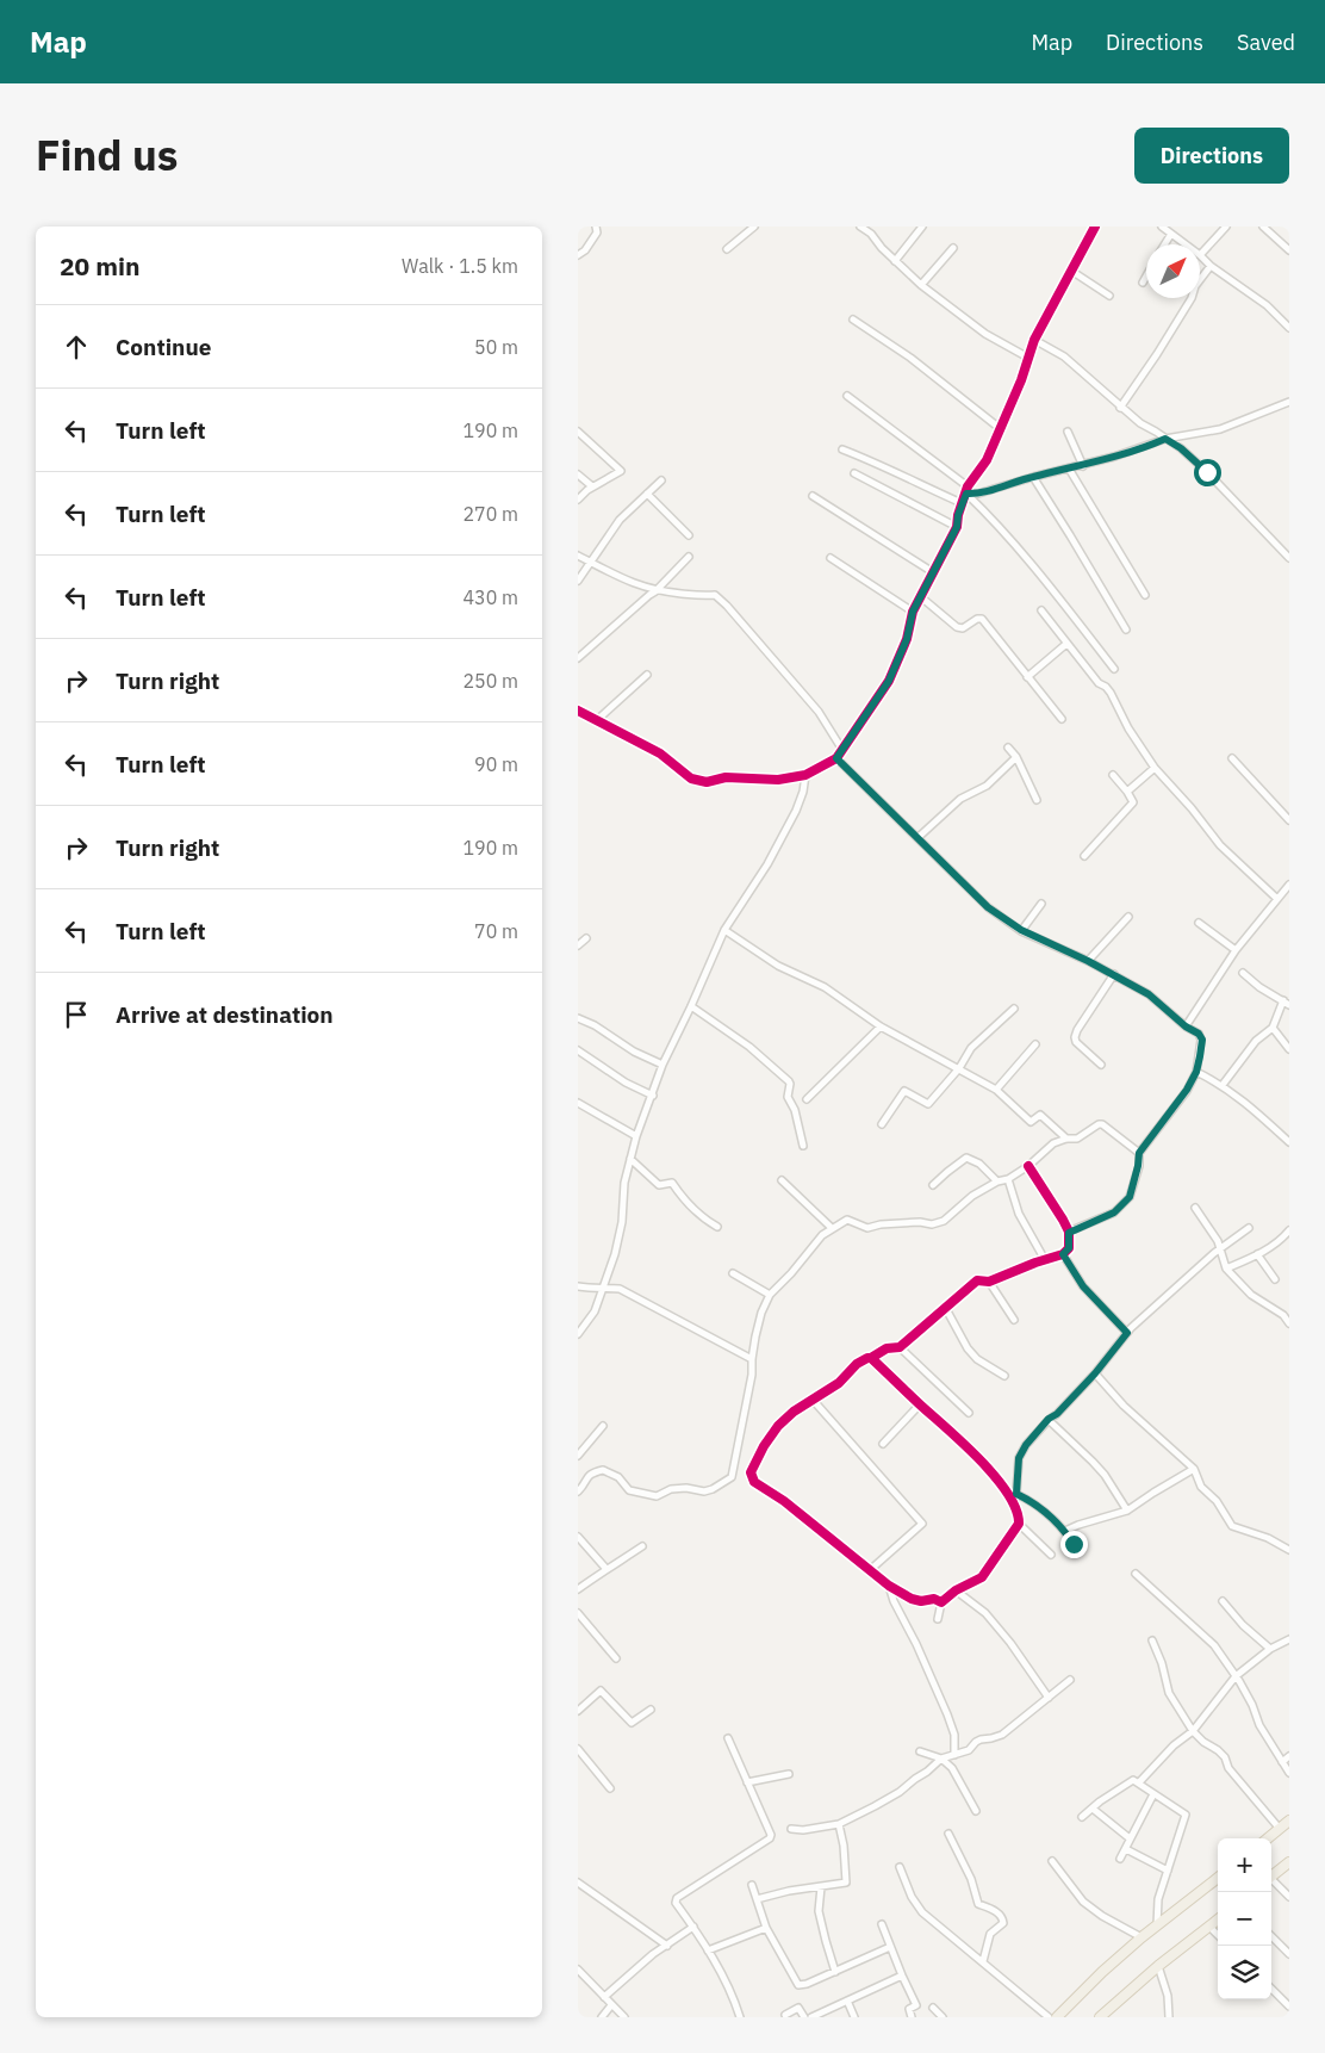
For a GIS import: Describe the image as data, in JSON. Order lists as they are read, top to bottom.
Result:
{
  "north": "top right",
  "page": {
    "header": "Map",
    "nav": ["Map", "Directions", "Saved"],
    "title": "Find us",
    "buttons": "Directions",
    "heading": ["20 min", "Walk · 1.5 km"],
    "list": [
      ["Continue", "50 m"],
      ["Turn left", "190 m"],
      ["Turn left", "270 m"],
      ["Turn left", "430 m"],
      ["Turn right", "250 m"],
      ["Turn left", "90 m"],
      ["Turn right", "190 m"],
      ["Turn left", "70 m"],
      "Arrive at destination"
    ],
    "map_buttons": ["+", "−"]
  }
}
